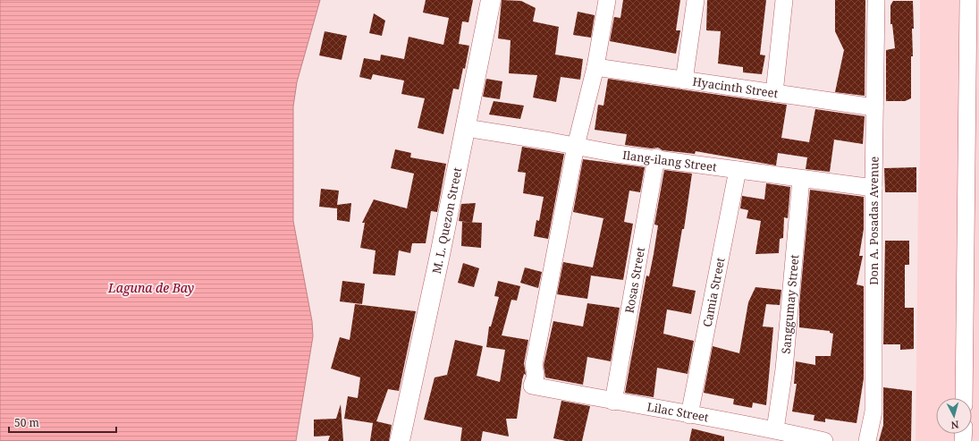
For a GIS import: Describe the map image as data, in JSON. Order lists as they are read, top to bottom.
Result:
{
  "streets": {
    "main road": ["M. L. Quezon Street"],
    "street": [
      "Hyacinth Street",
      "Ilang-ilang Street",
      "Don A. Posadas Avenue",
      "Rosas Street",
      "Camia Street",
      "Sanggumay Street",
      "Lilac Street"
    ]
  },
  "crossings": [
    ["Hyacinth Street", "Don A. Posadas Avenue"],
    ["Ilang-ilang Street", "M. L. Quezon Street"],
    ["Ilang-ilang Street", "Don A. Posadas Avenue"],
    ["Ilang-ilang Street", "Rosas Street"],
    ["Ilang-ilang Street", "Camia Street"],
    ["Ilang-ilang Street", "Sanggumay Street"],
    ["Ilang-ilang Street", "Lilac Street"],
    ["Rosas Street", "Lilac Street"],
    ["Camia Street", "Lilac Street"],
    ["Sanggumay Street", "Lilac Street"]
  ],
  "water": ["Laguna de Bay"],
  "scale_bar": "50 m",
  "north": "bottom"
}
